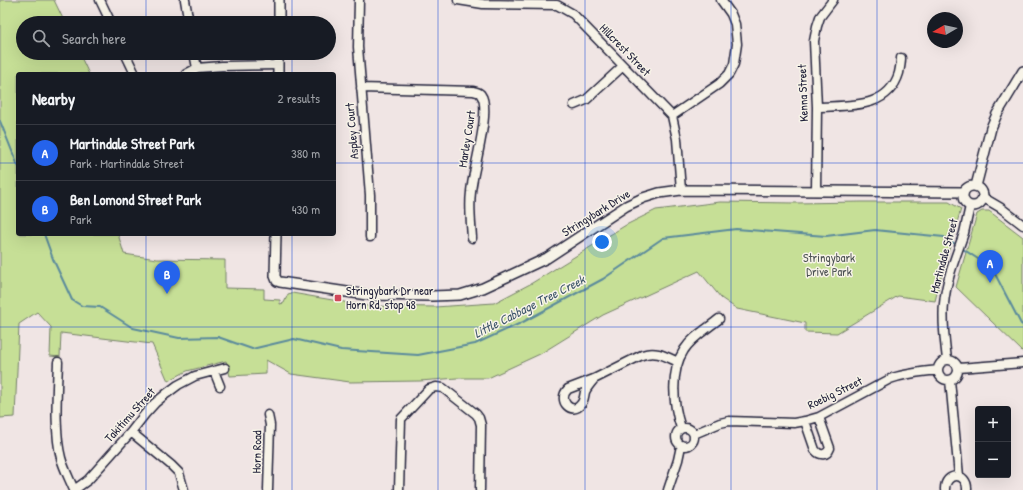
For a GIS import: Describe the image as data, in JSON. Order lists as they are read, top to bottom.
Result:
{
  "streets": {
    "street": [
      "Hillcrest Street",
      "Kenna Street",
      "Aspley Court",
      "Marley Court",
      "Stringybark Drive",
      "Martindale Street",
      "Roebig Street",
      "Takitimu Street",
      "Horn Road"
    ]
  },
  "crossings": [
    ["Kenna Street", "Stringybark Drive"],
    ["Aspley Court", "Marley Court"],
    ["Stringybark Drive", "Martindale Street"],
    ["Martindale Street", "Roebig Street"]
  ],
  "water": ["Little Cabbage Tree Creek"],
  "parks": ["Stringybark Drive Park"],
  "places": {
    "transit": ["Stringybark Dr near Horn Rd, stop 48"]
  },
  "north": "left",
  "page": {
    "search": "Search here",
    "heading": ["Nearby", "2 results"],
    "list": [
      {
        "mark": "A",
        "name": "Martindale Street Park",
        "note": "Park · Martindale Street",
        "value": "380 m"
      },
      {
        "mark": "B",
        "name": "Ben Lomond Street Park",
        "note": "Park",
        "value": "430 m"
      }
    ],
    "pins": ["A", "B"],
    "map_buttons": ["+", "−"]
  }
}
